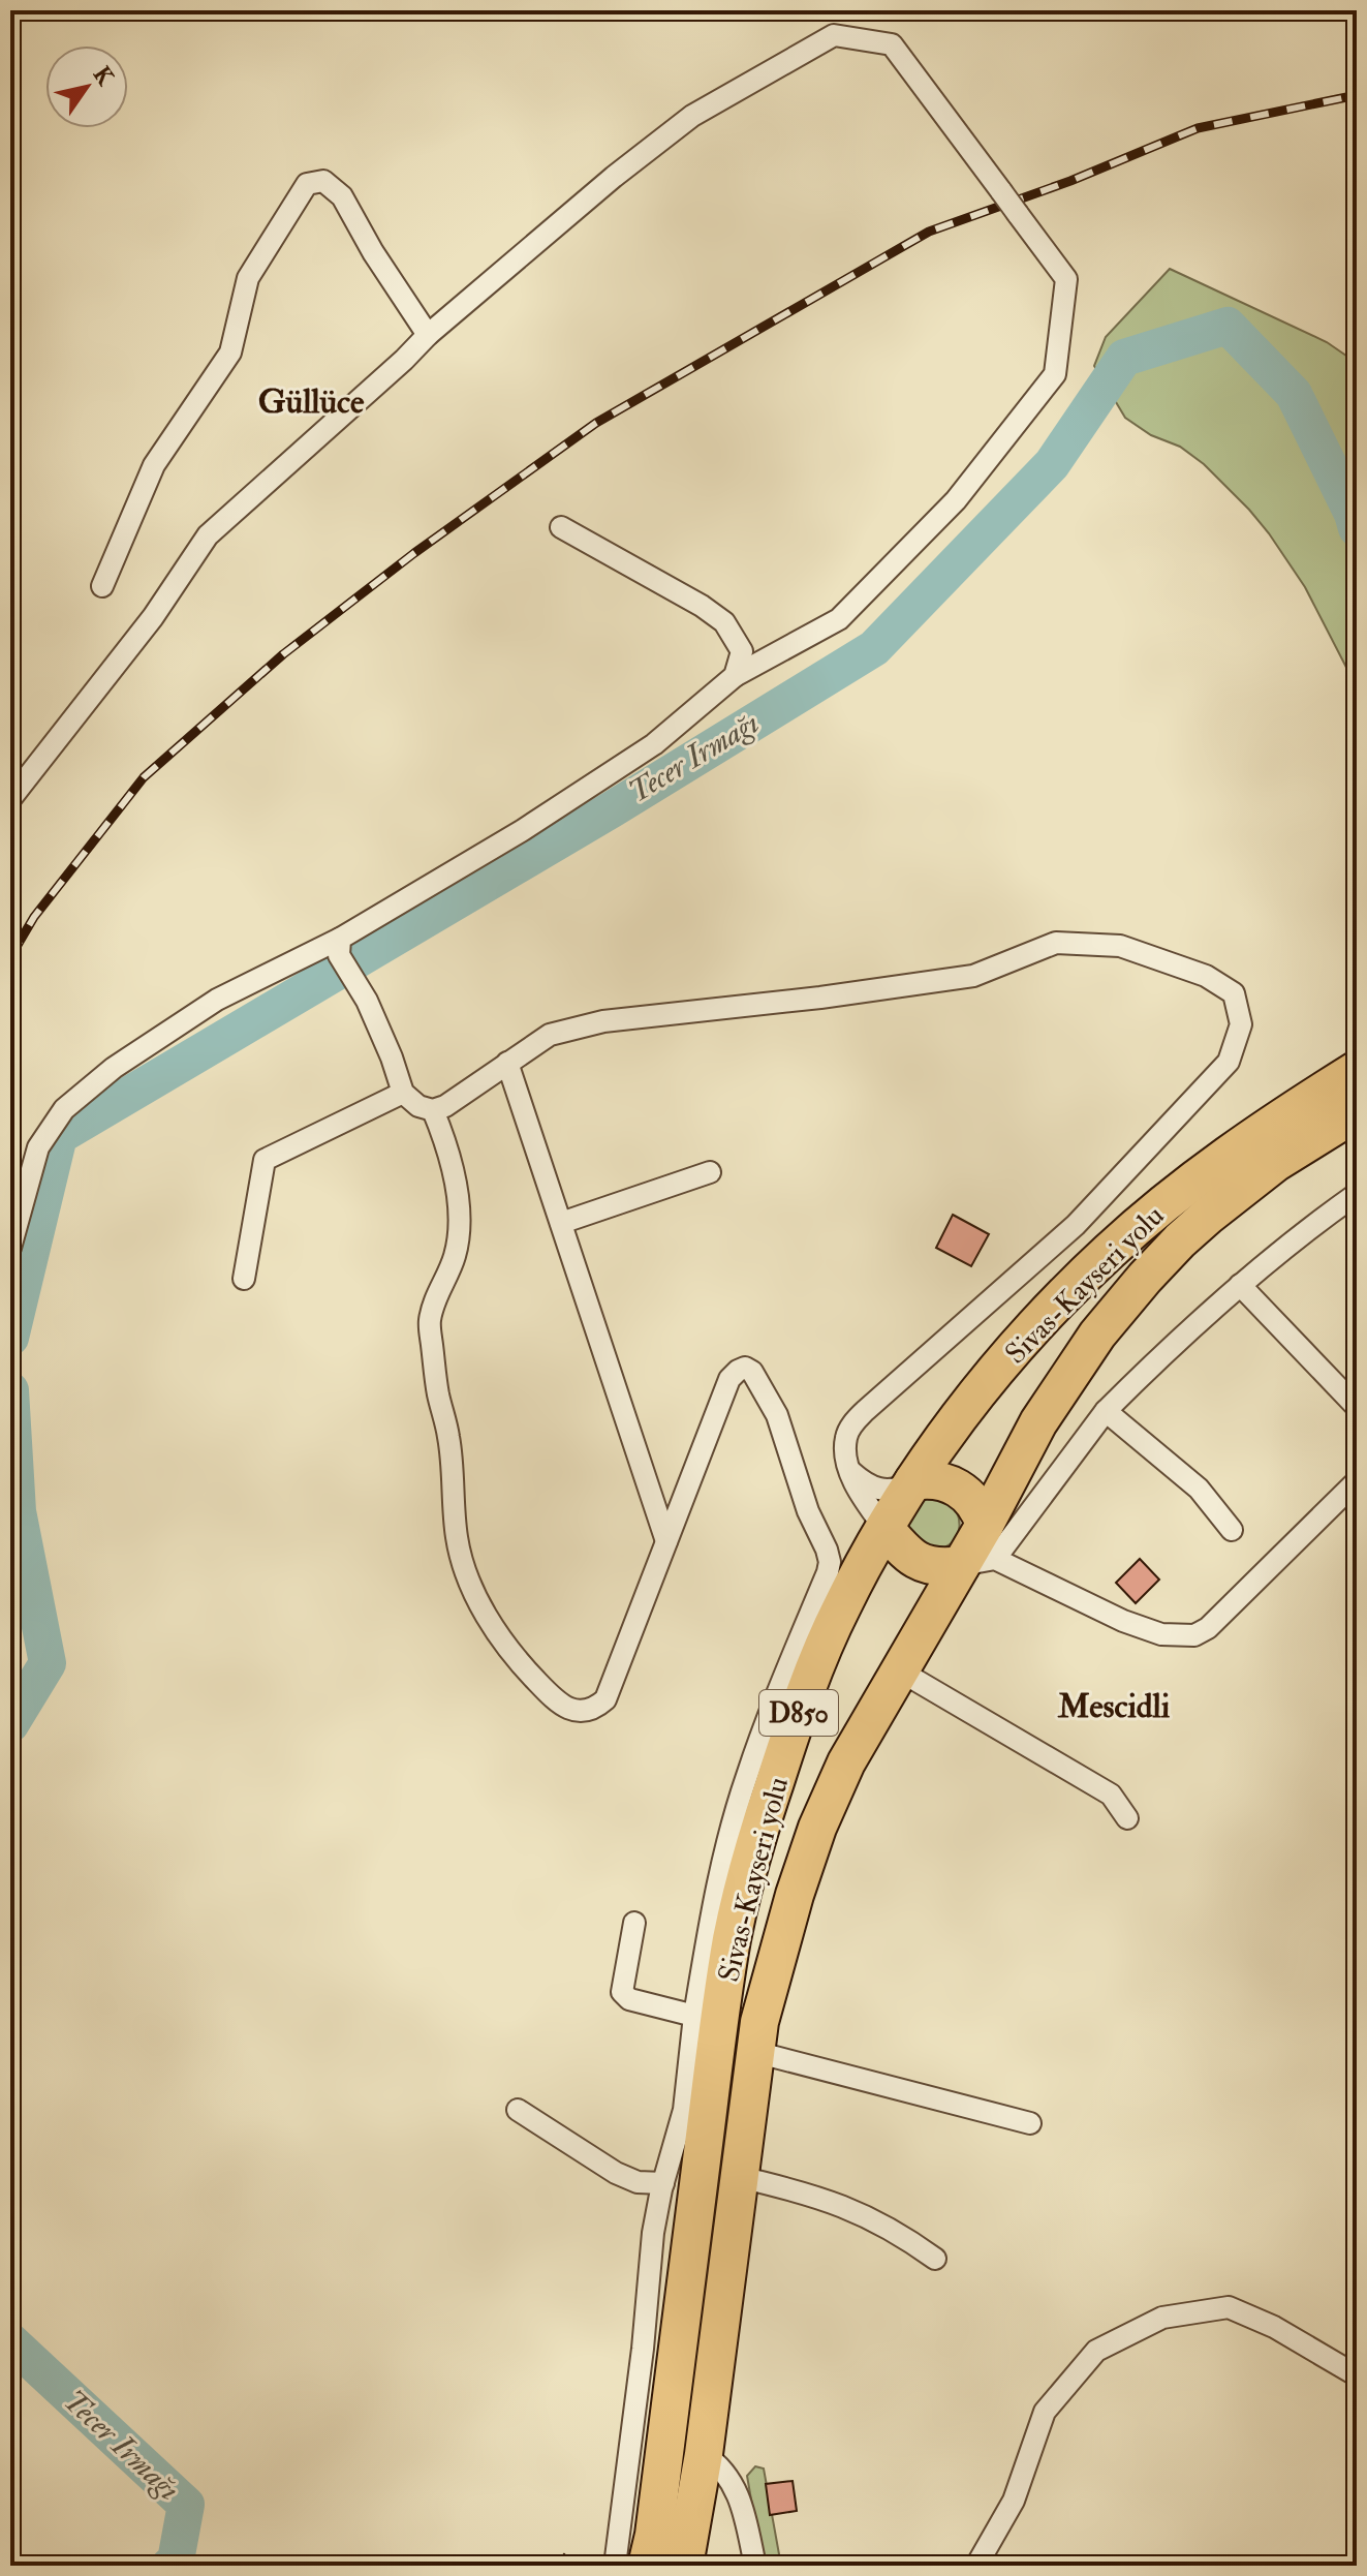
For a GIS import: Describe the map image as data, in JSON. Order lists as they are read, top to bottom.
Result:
{
  "streets": {
    "highway": ["Sivas-Kayseri yolu", "D850"]
  },
  "districts": ["Güllüce", "Mescidli"],
  "water": ["Tecer Irmağı"],
  "north": "top right"
}
